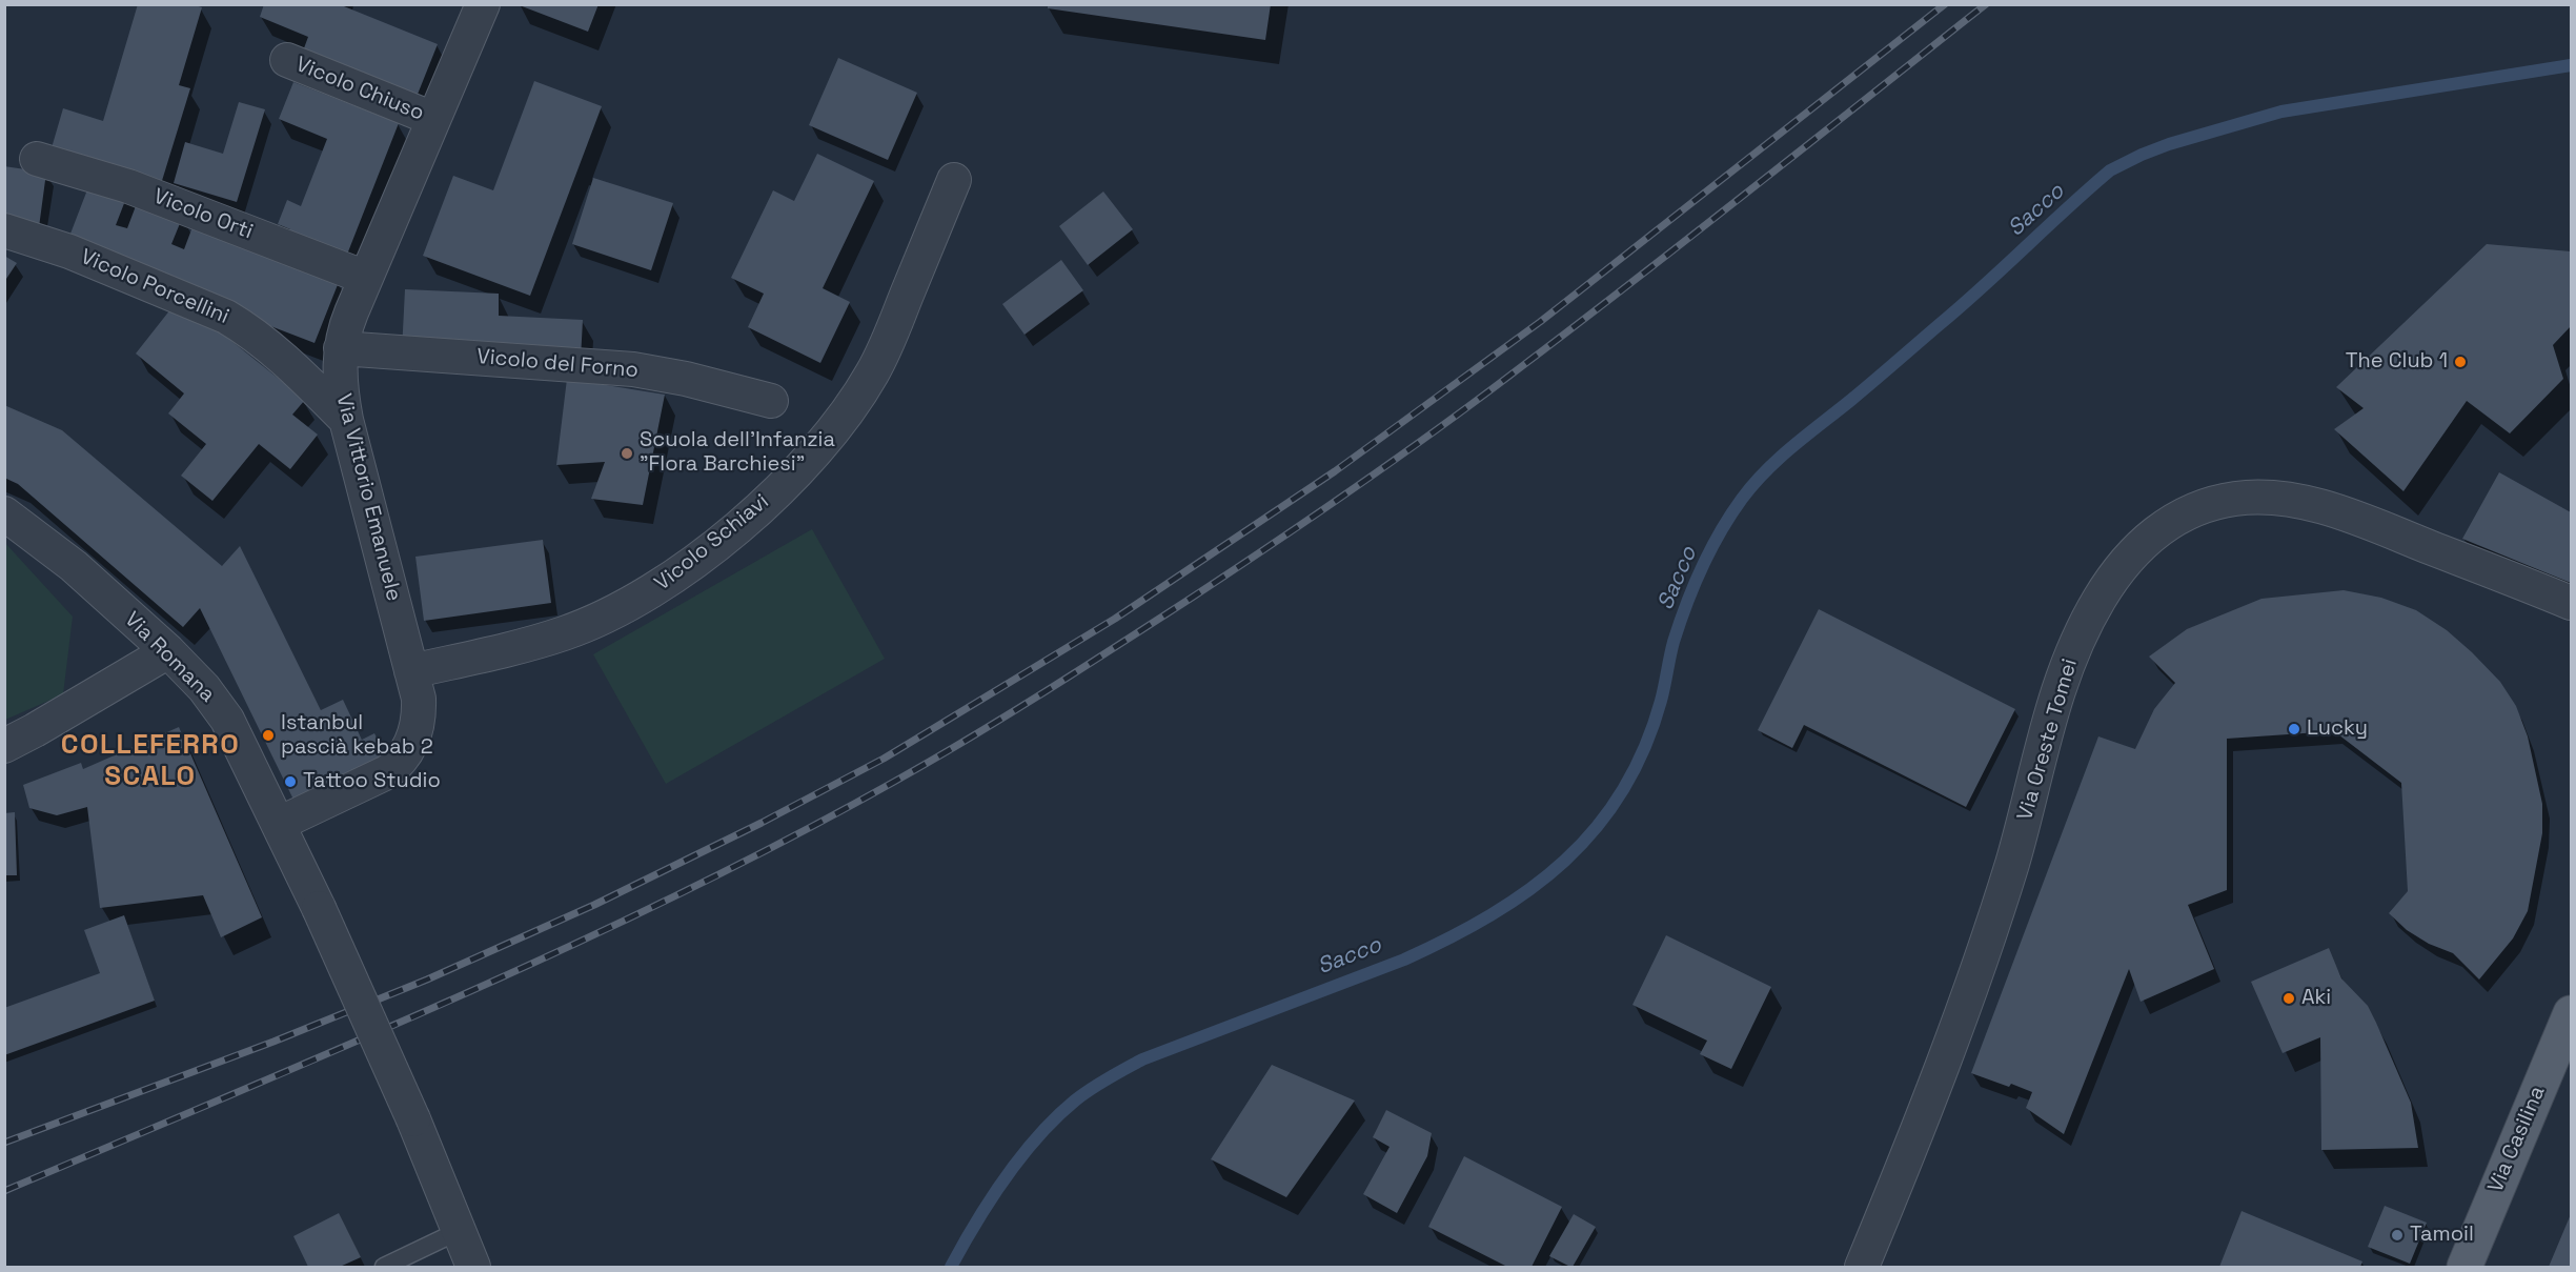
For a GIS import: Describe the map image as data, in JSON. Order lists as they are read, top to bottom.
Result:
{
  "streets": {
    "main road": ["Via Casilina"],
    "street": [
      "Vicolo Chiuso",
      "Vicolo Orti",
      "Vicolo Porcellini",
      "Vicolo del Forno",
      "Via Vittorio Emanuele",
      "Vicolo Schiavi",
      "Via Romana",
      "Via Oreste Tomei"
    ]
  },
  "crossings": [
    ["Vicolo Chiuso", "Via Vittorio Emanuele"],
    ["Vicolo Orti", "Via Vittorio Emanuele"],
    ["Vicolo Porcellini", "Via Vittorio Emanuele"],
    ["Vicolo del Forno", "Via Vittorio Emanuele"],
    ["Via Vittorio Emanuele", "Vicolo Schiavi"],
    ["Via Vittorio Emanuele", "Via Romana"]
  ],
  "districts": ["COLLEFERRO SCALO"],
  "water": ["Sacco"],
  "places": [
    "The Club 1",
    "Scuola dell'Infanzia \"Flora Barchiesi\"",
    "Lucky",
    "Istanbul pascià kebab 2",
    "Tattoo Studio",
    "Aki",
    "Tamoil"
  ]
}
